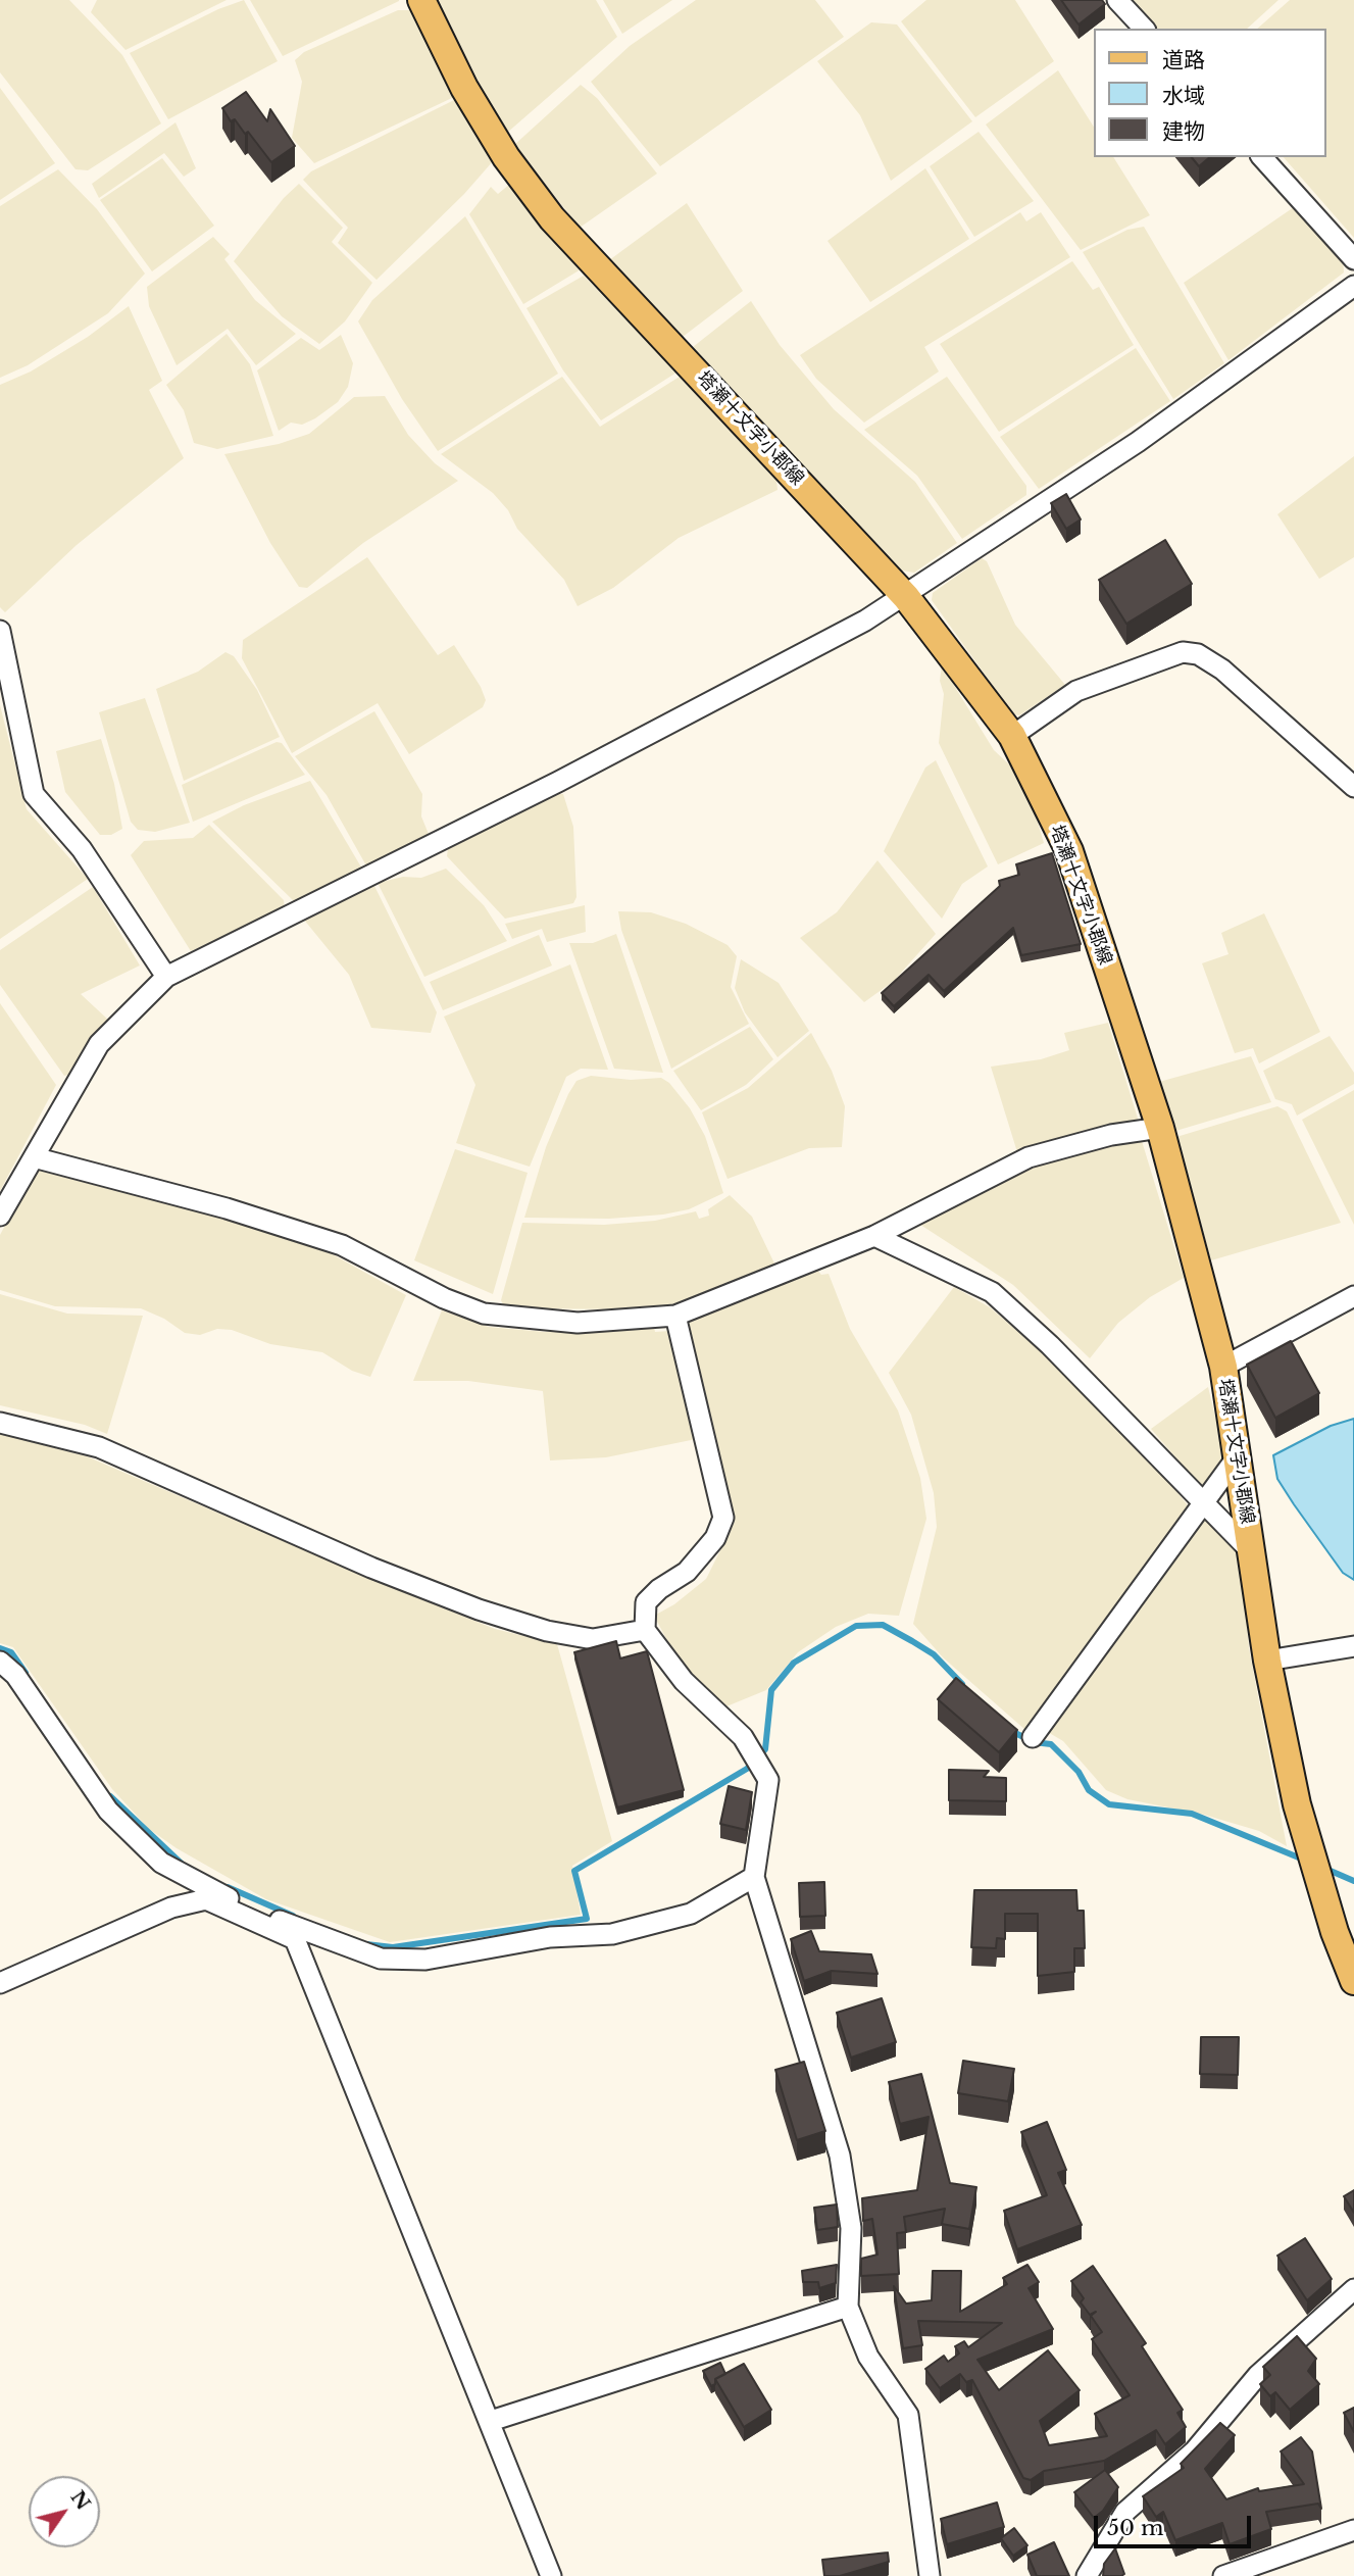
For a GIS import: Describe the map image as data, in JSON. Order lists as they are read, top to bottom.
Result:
{
  "streets": {
    "main road": ["塔瀬十文字小郡線"]
  },
  "legend": ["道路", "水域", "建物"],
  "scale_bar": "50 m",
  "north": "top right"
}
